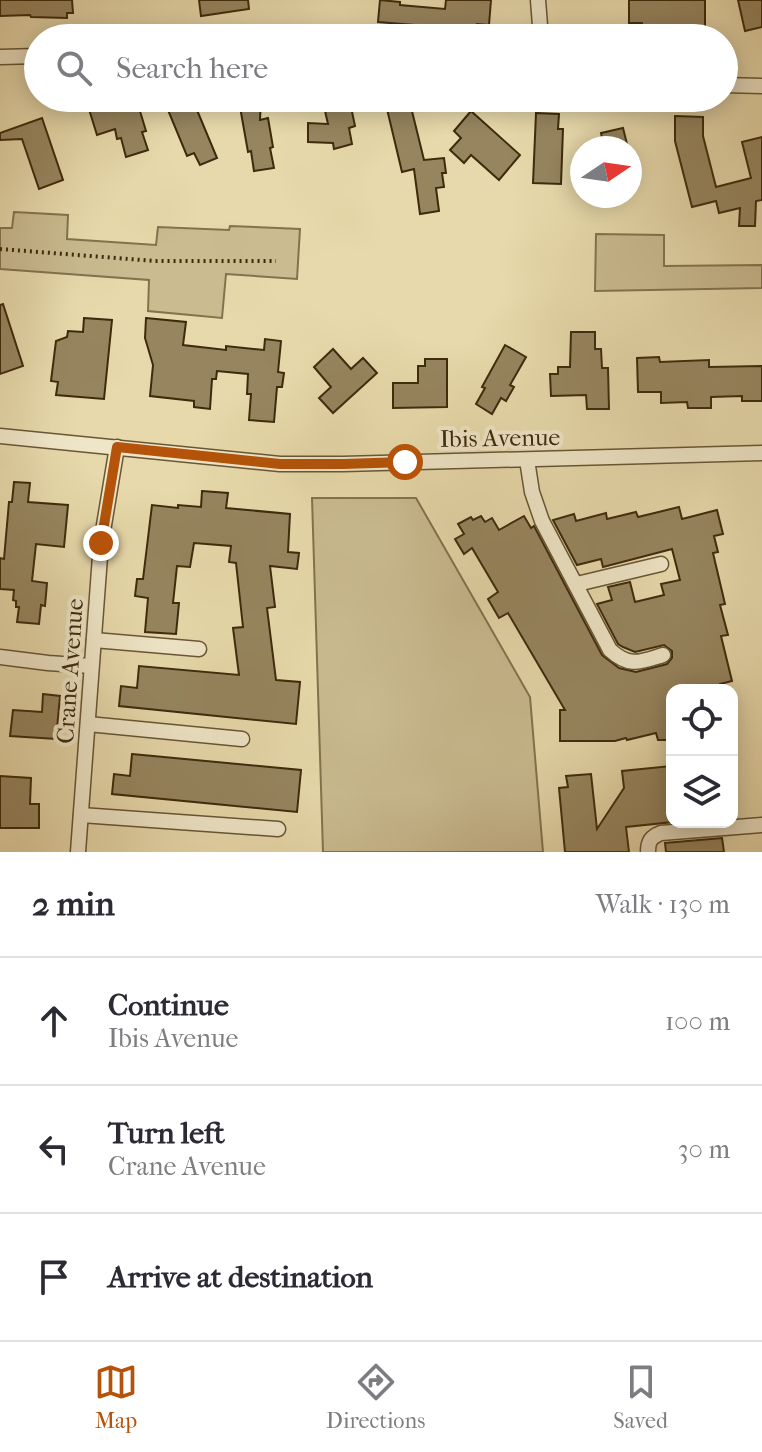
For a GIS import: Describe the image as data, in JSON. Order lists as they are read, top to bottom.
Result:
{
  "streets": {
    "street": ["Ibis Avenue", "Crane Avenue"]
  },
  "crossings": [
    ["Ibis Avenue", "Crane Avenue"]
  ],
  "north": "right",
  "page": {
    "search": "Search here",
    "heading": ["2 min", "Walk · 130 m"],
    "list": [
      ["Continue", "Ibis Avenue", "100 m"],
      ["Turn left", "Crane Avenue", "30 m"],
      "Arrive at destination"
    ],
    "nav": ["Map", "Directions", "Saved"]
  }
}
